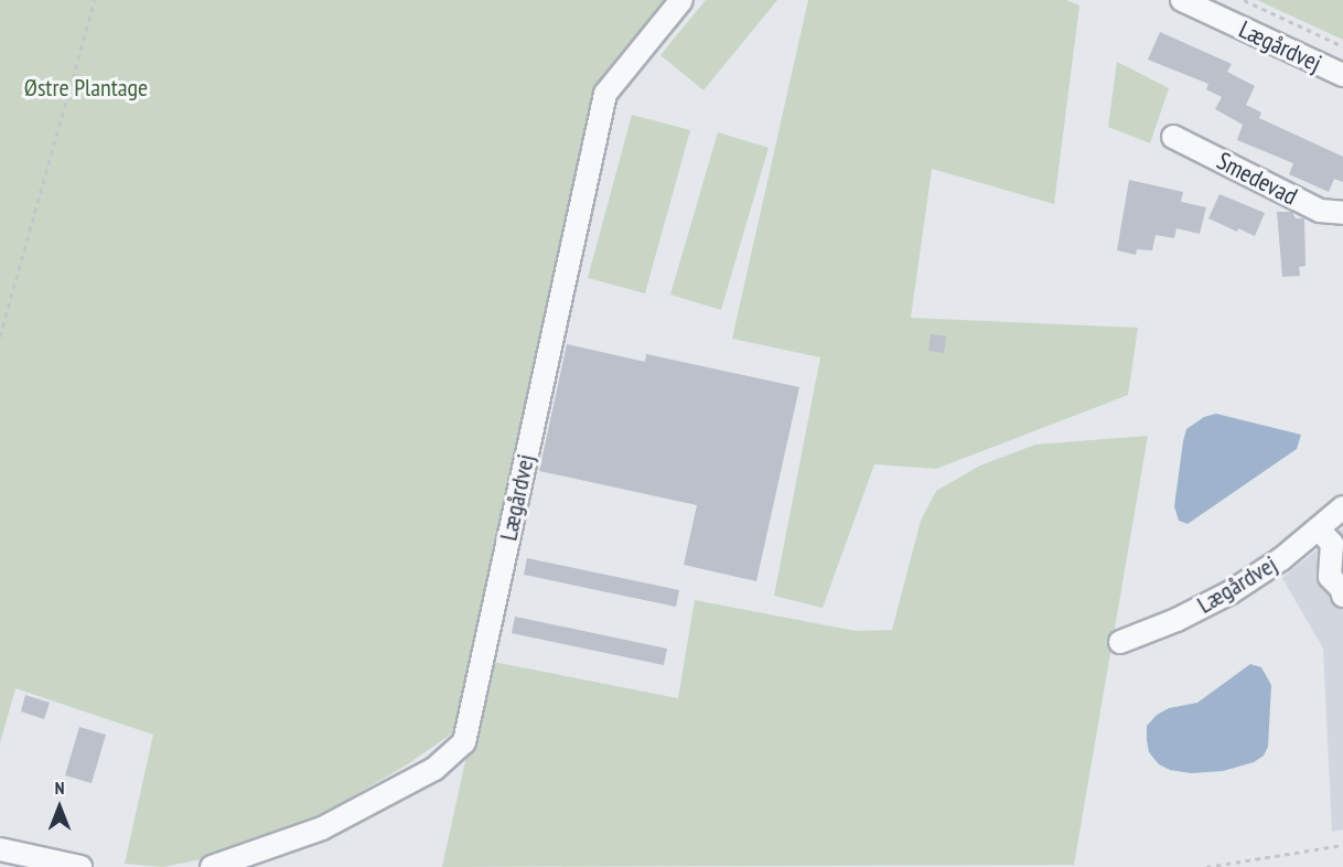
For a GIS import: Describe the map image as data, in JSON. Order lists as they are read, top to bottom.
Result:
{
  "streets": {
    "street": ["Lægårdvej", "Smedevad"]
  },
  "parks": ["Østre Plantage"],
  "north": "top"
}
